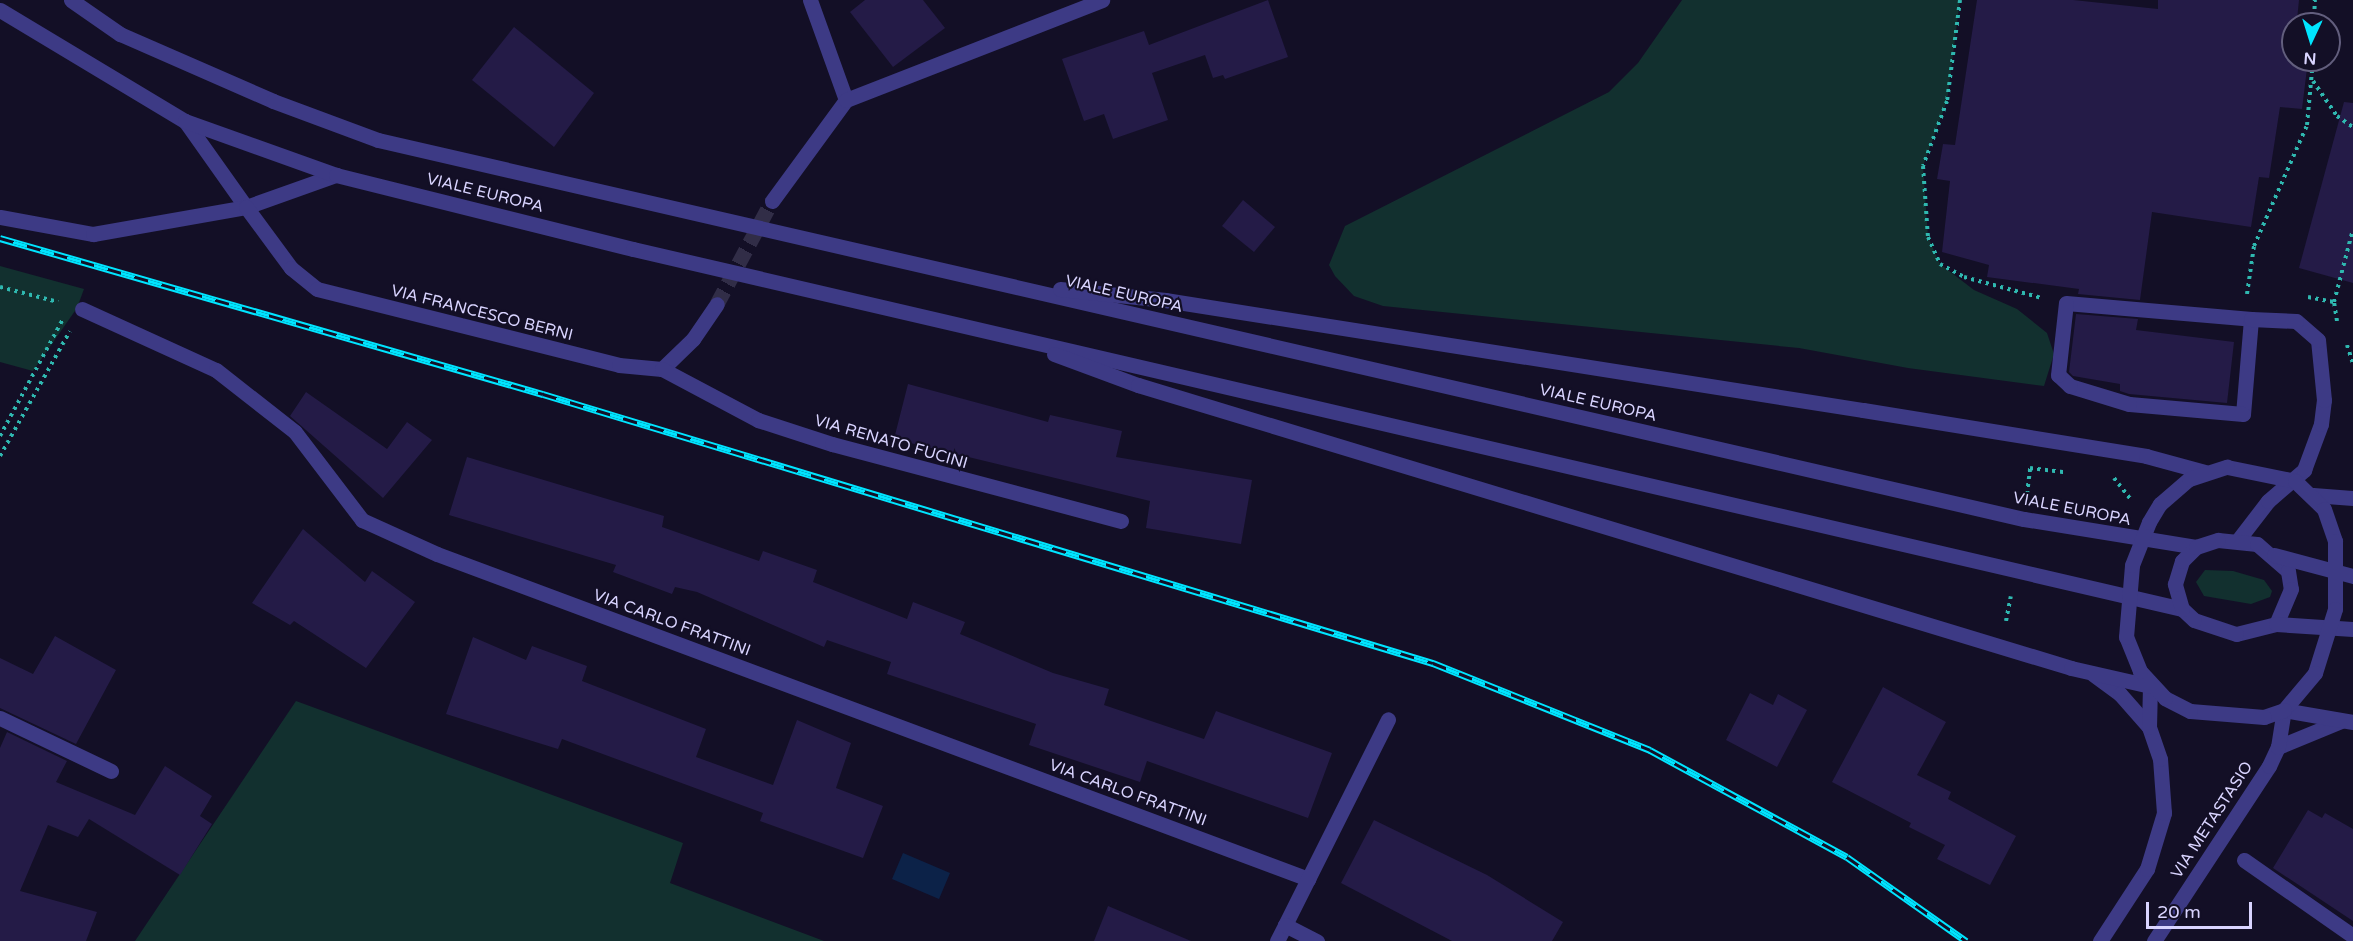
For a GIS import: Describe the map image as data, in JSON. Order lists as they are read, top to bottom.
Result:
{
  "streets": {
    "street": [
      "VIALE EUROPA",
      "VIA FRANCESCO BERNI",
      "VIA RENATO FUCINI",
      "VIA CARLO FRATTINI",
      "VIA METASTASIO"
    ]
  },
  "crossings": [
    ["VIALE EUROPA", "VIA FRANCESCO BERNI"],
    ["VIALE EUROPA", "VIA METASTASIO"],
    ["VIA FRANCESCO BERNI", "VIA RENATO FUCINI"]
  ],
  "scale_bar": "20 m",
  "north": "bottom"
}
